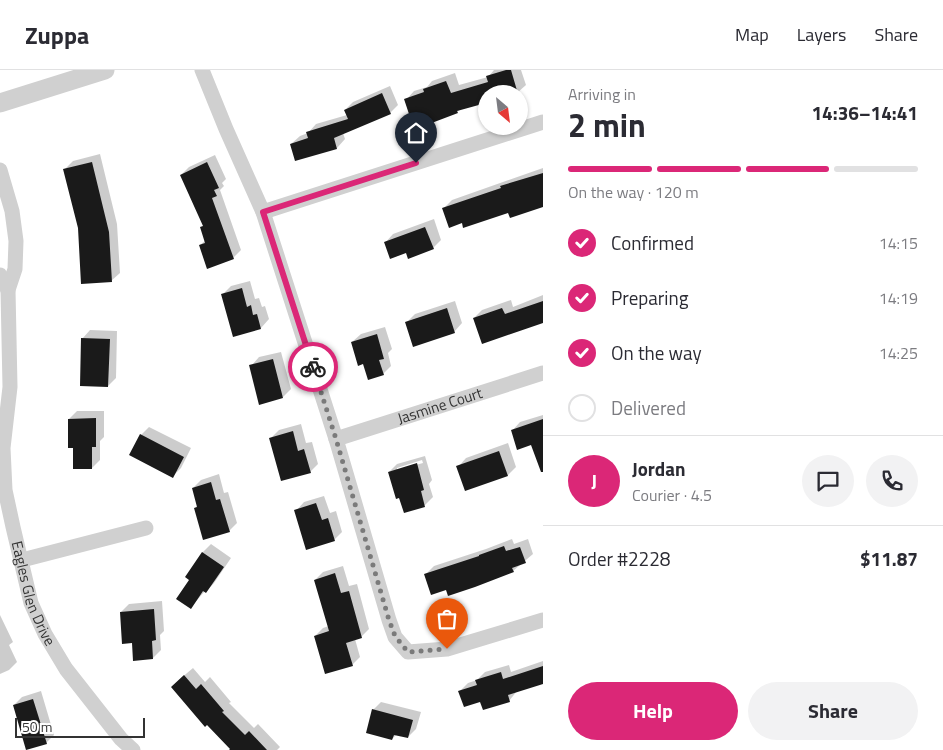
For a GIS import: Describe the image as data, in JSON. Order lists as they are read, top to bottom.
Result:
{
  "streets": {
    "street": ["Jasmine Court", "Eagles Glen Drive"]
  },
  "scale_bar": "50 m",
  "north": "bottom right",
  "page": {
    "header": "Zuppa",
    "nav": ["Map", "Layers", "Share"],
    "heading": ["2 min", "Arriving in", "14:36–14:41"],
    "panel": [
      "Jordan",
      "Courier · 4.5",
      "Order #2228",
      "$11.87"
    ],
    "bar": "On the way · 120 m",
    "list": [
      ["Confirmed", "14:15"],
      ["Preparing", "14:19"],
      ["On the way", "14:25"],
      "Delivered"
    ],
    "round": "J",
    "buttons": ["Help", "Share"],
    "scale": "50 m"
  }
}
